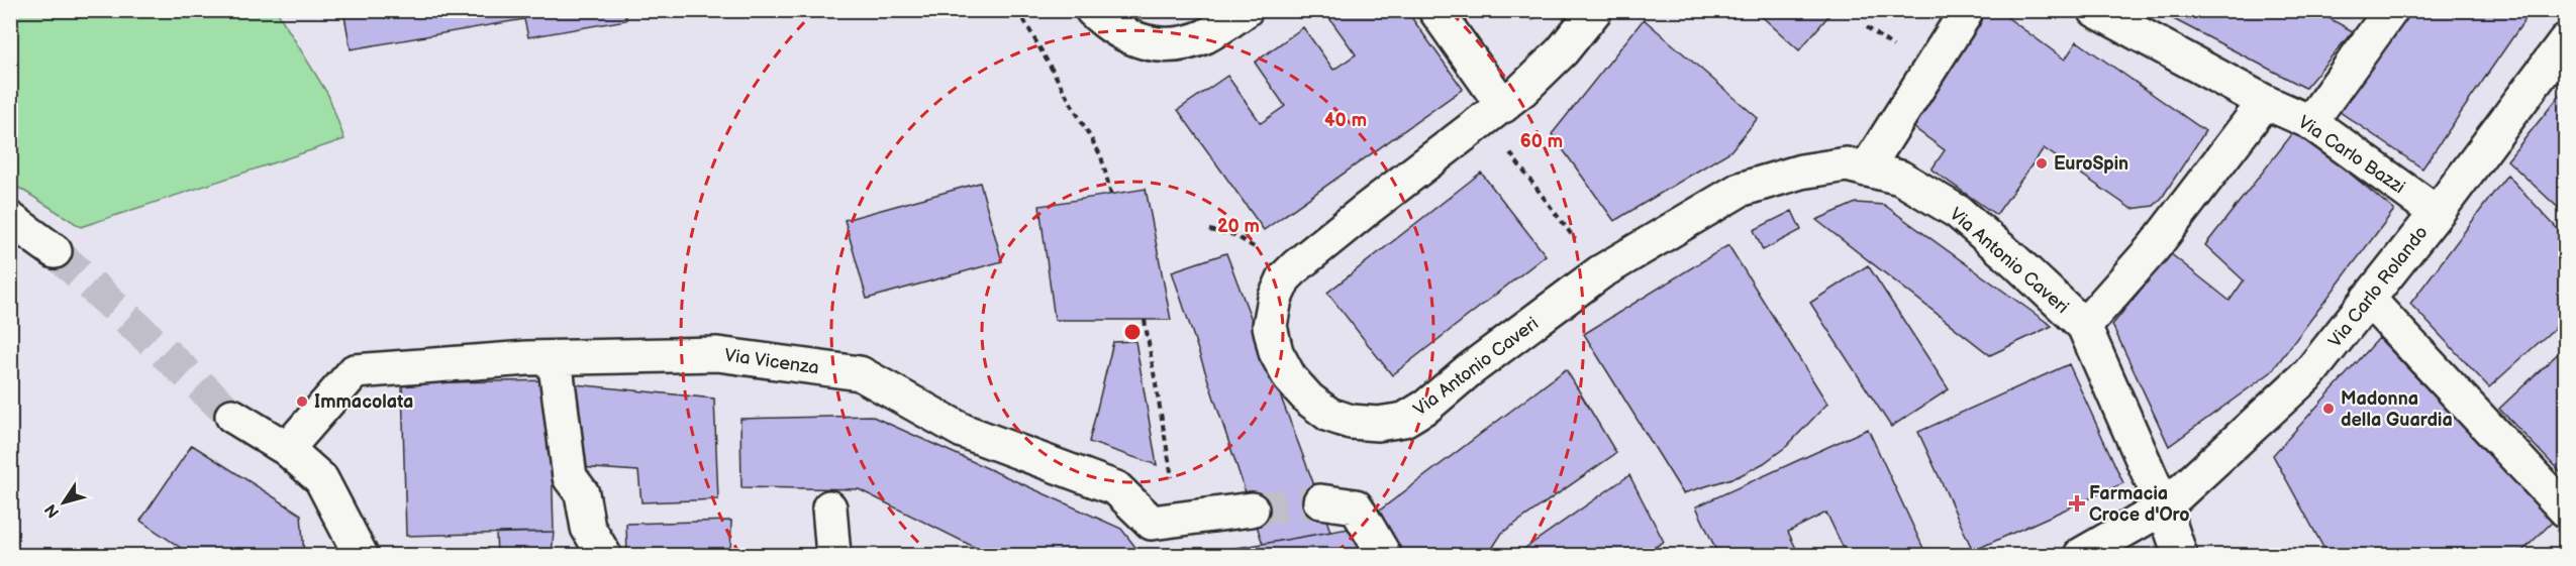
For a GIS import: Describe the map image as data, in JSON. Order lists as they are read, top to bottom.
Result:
{
  "streets": {
    "street": [
      "Via Carlo Bazzi",
      "Via Antonio Caveri",
      "Via Carlo Rolando",
      "Via Vicenza"
    ]
  },
  "crossings": [
    ["Via Carlo Bazzi", "Via Antonio Caveri"],
    ["Via Carlo Bazzi", "Via Carlo Rolando"],
    ["Via Antonio Caveri", "Via Carlo Rolando"]
  ],
  "places": {
    "other": ["EuroSpin", "Immacolata", "Madonna della Guardia"],
    "health": ["Farmacia Croce d'Oro"]
  },
  "north": "bottom left",
  "rings": ["40 m", "60 m", "20 m"]
}
